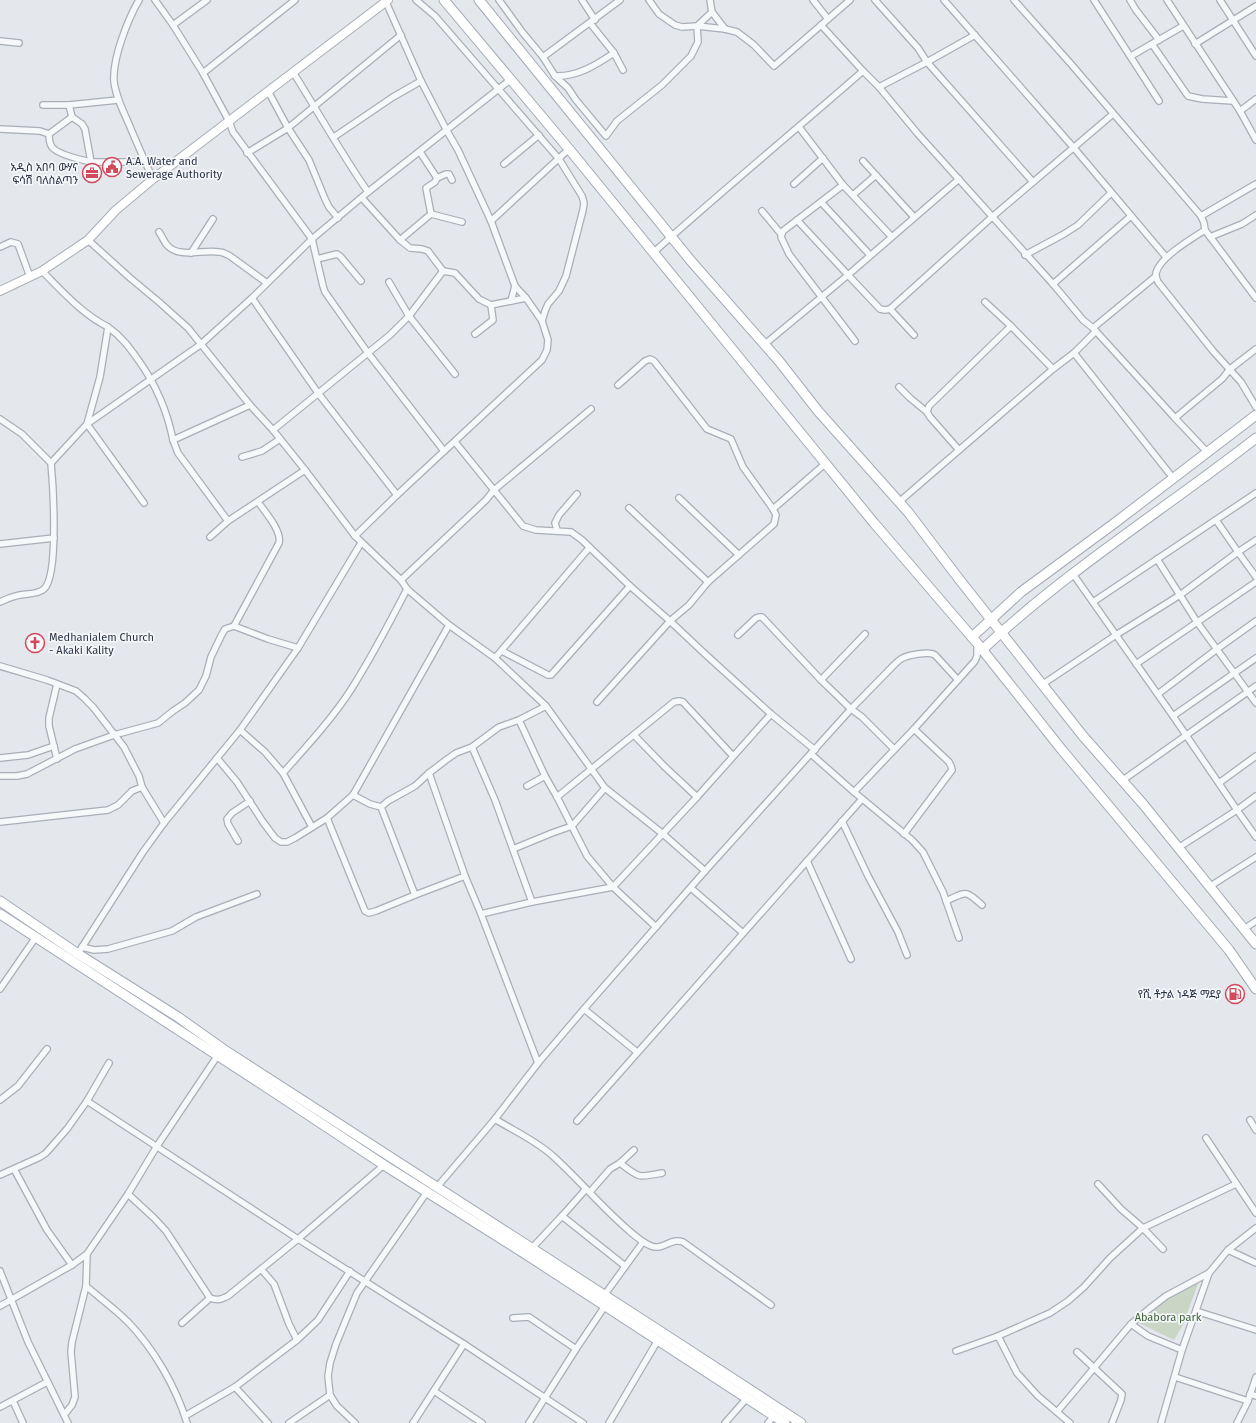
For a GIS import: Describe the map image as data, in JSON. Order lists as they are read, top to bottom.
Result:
{
  "parks": ["Ababora park"],
  "places": {
    "public building": ["A.A. Water and Sewerage Authority"],
    "office": ["አዲስ አበባ ውሃና ፍሳሽ ባለስልጣን"],
    "church": ["Medhanialem Church - Akaki Kality"],
    "fuel station": ["የሺ ቶታል ነዳጅ ማደያ"]
  }
}
